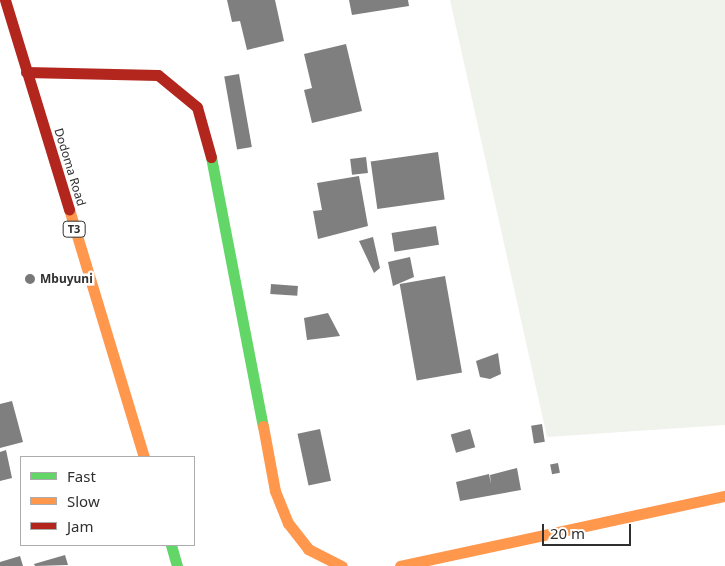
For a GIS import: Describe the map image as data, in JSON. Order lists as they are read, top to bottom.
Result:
{
  "streets": {
    "main road": ["Dodoma Road", "T3"]
  },
  "places": ["Mbuyuni"],
  "legend": ["Fast", "Slow", "Jam"],
  "scale_bar": "20 m"
}
